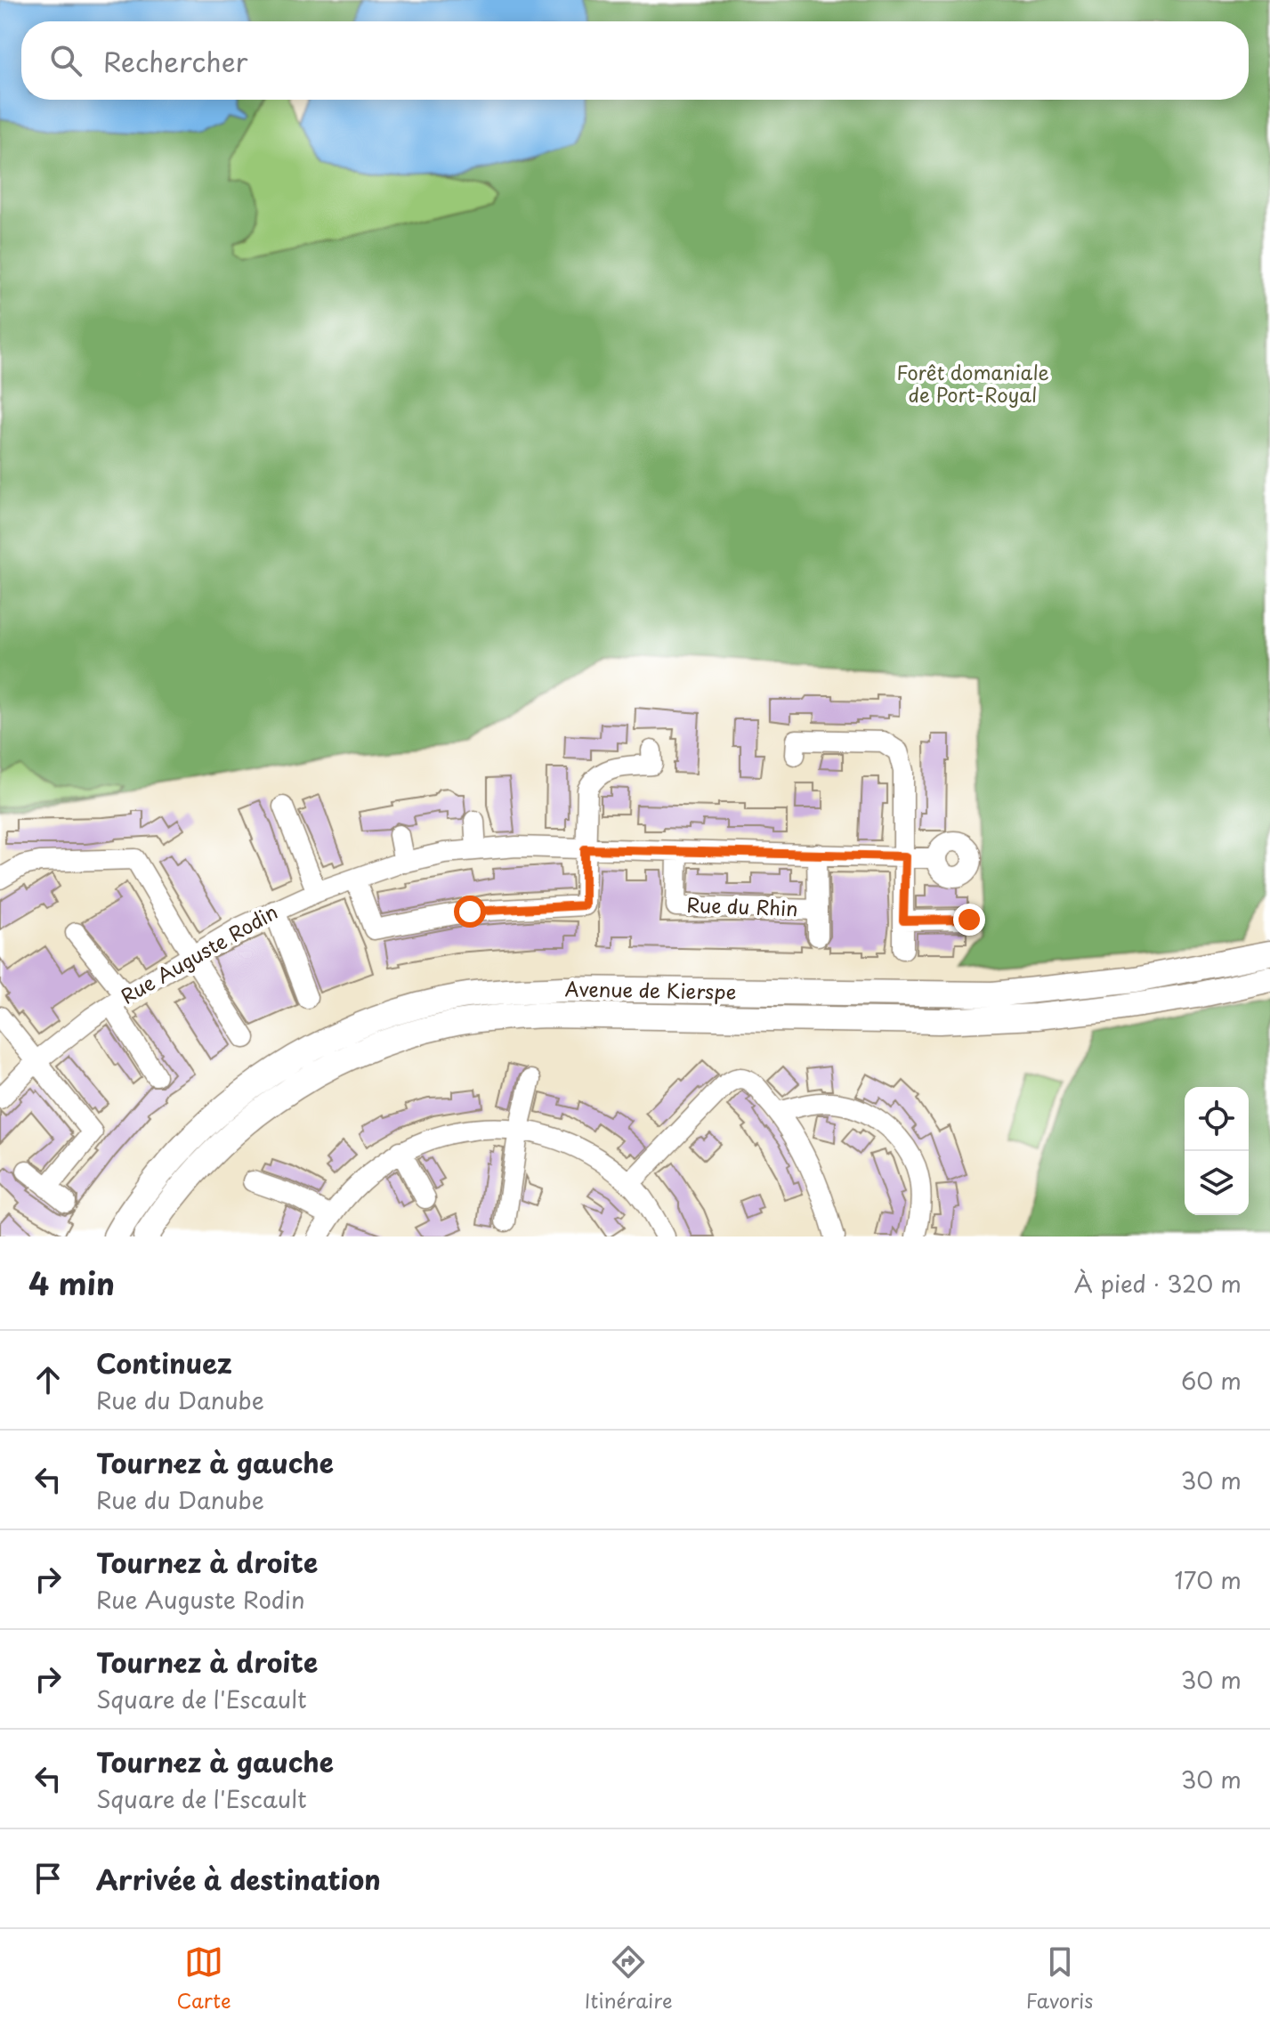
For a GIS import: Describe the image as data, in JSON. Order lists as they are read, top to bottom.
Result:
{
  "streets": {
    "main road": ["Avenue de Kierspe"],
    "street": ["Rue du Rhin", "Rue Auguste Rodin"]
  },
  "crossings": [
    ["Rue du Rhin", "Rue Auguste Rodin"]
  ],
  "parks": ["Forêt domaniale de Port-Royal"],
  "page": {
    "search": "Rechercher",
    "heading": ["4 min", "À pied · 320 m"],
    "list": [
      ["Continuez", "Rue du Danube", "60 m"],
      ["Tournez à gauche", "Rue du Danube", "30 m"],
      ["Tournez à droite", "Rue Auguste Rodin", "170 m"],
      ["Tournez à droite", "Square de l'Escault", "30 m"],
      ["Tournez à gauche", "Square de l'Escault", "30 m"],
      "Arrivée à destination"
    ],
    "nav": ["Carte", "Itinéraire", "Favoris"]
  }
}
